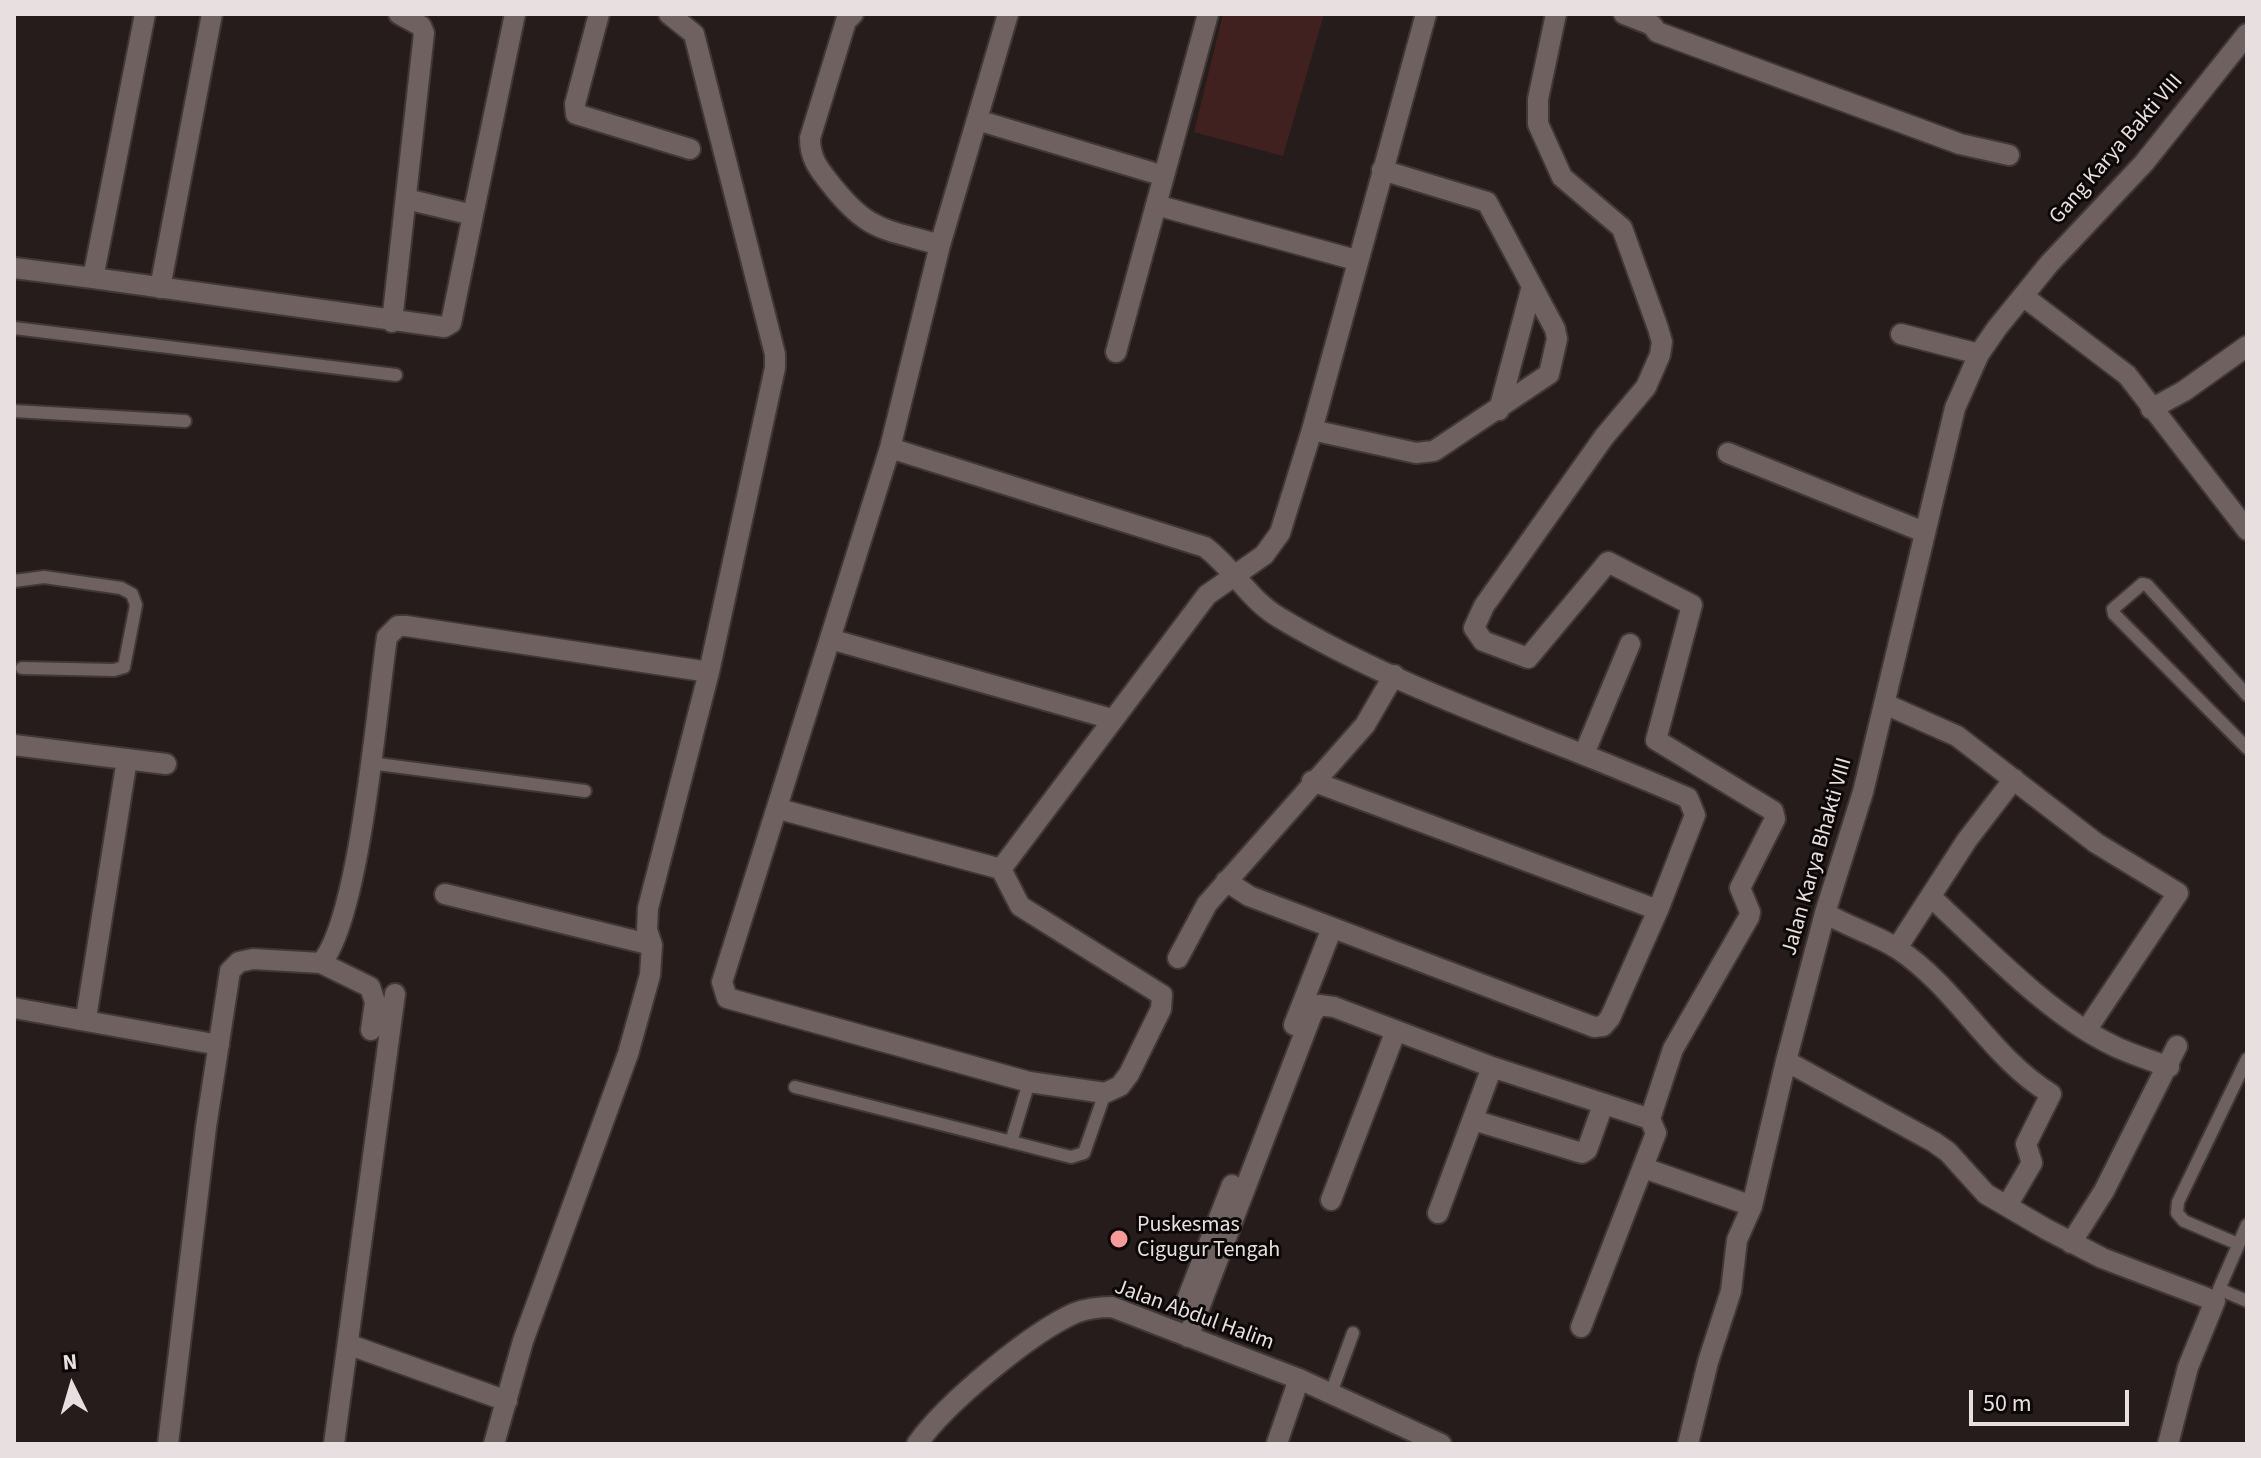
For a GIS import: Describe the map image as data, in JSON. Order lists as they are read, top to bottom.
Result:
{
  "streets": {
    "street": ["Gang Karya Bakti VIII", "Jalan Karya Bhakti VIII", "Jalan Abdul Halim"]
  },
  "crossings": [
    ["Gang Karya Bakti VIII", "Jalan Karya Bhakti VIII"]
  ],
  "places": ["Puskesmas Cigugur Tengah"],
  "scale_bar": "50 m",
  "north": "top"
}
